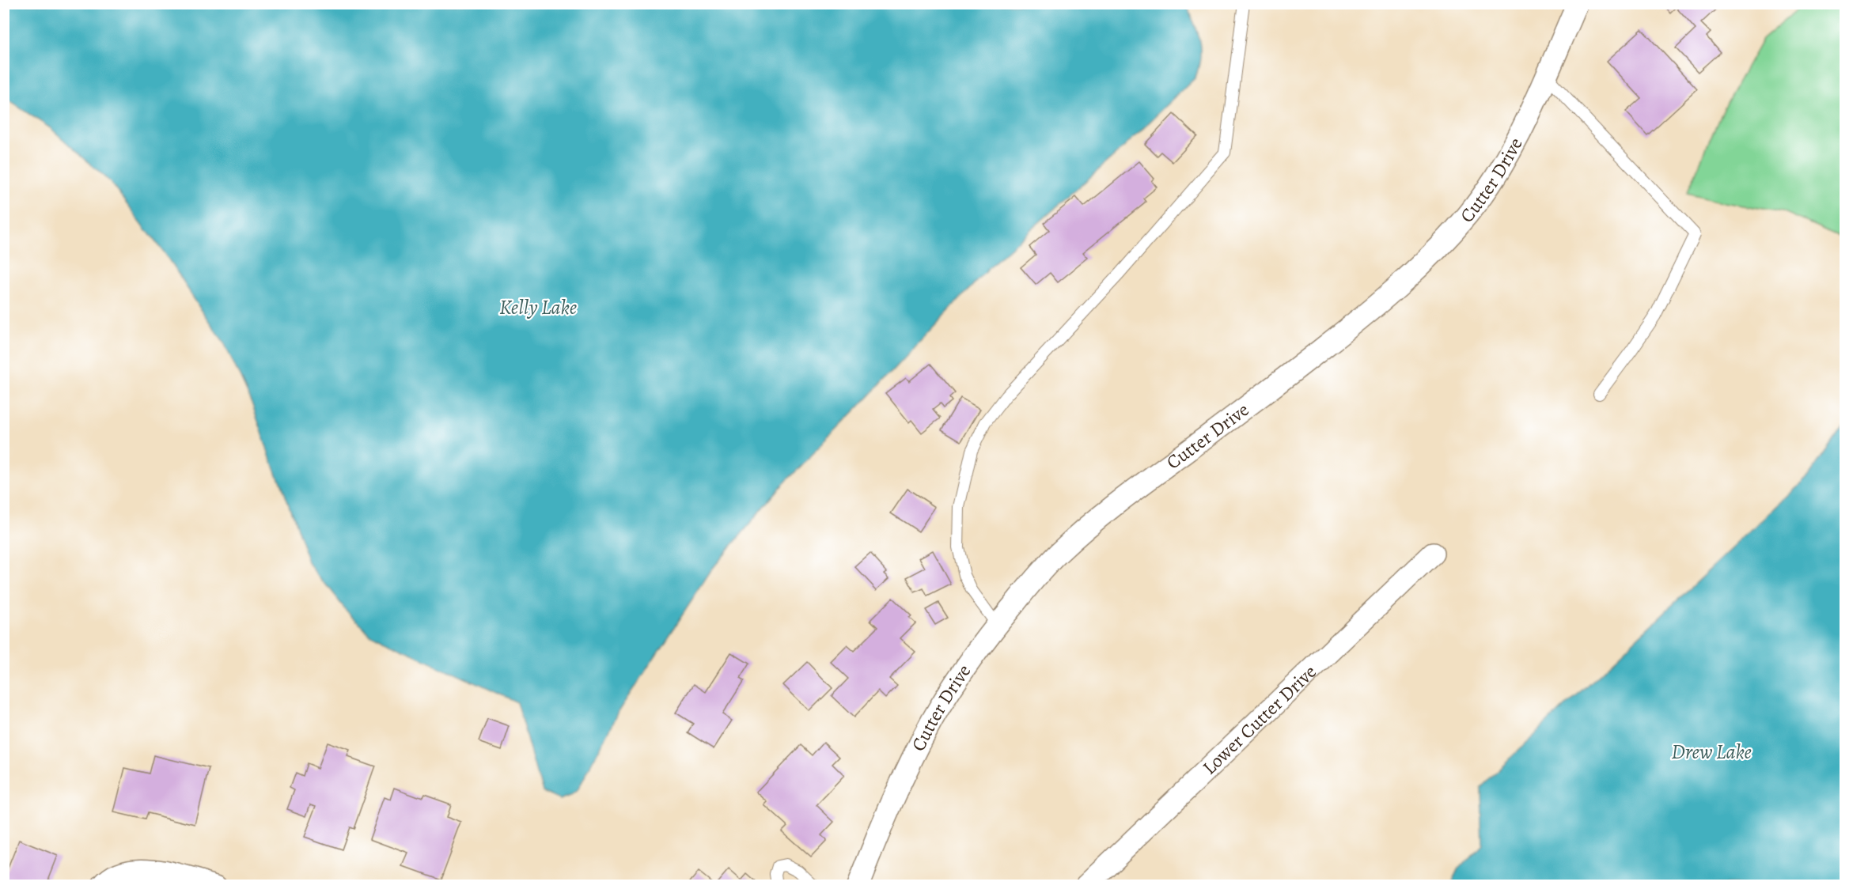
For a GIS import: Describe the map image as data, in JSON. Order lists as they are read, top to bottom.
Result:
{
  "streets": {
    "street": ["Cutter Drive", "Lower Cutter Drive"]
  },
  "water": ["Kelly Lake", "Drew Lake"]
}
